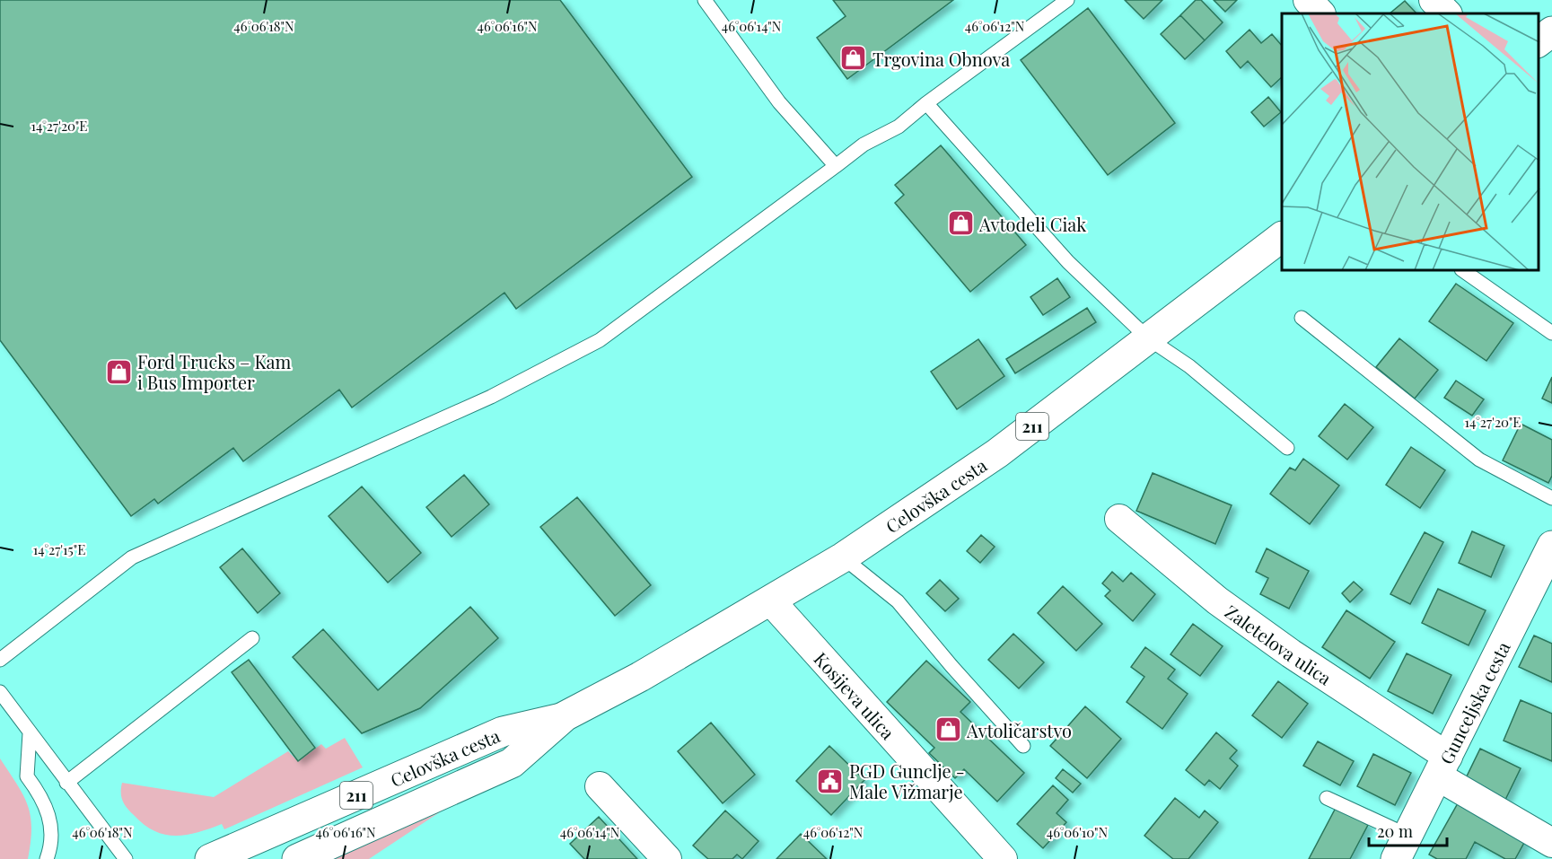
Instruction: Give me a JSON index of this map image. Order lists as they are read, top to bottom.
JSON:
{
  "streets": {
    "main road": ["211", "Celovška cesta", "Gunceljska cesta"],
    "street": ["Zaletelova ulica", "Kosijeva ulica"]
  },
  "crossings": [
    ["Celovška cesta", "Kosijeva ulica"],
    ["Zaletelova ulica", "Gunceljska cesta"]
  ],
  "places": {
    "shop": [
      "Trgovina Obnova",
      "Avtodeli Ciak",
      "Ford Trucks – Kam i Bus Importer",
      "Avtoličarstvo"
    ],
    "public building": ["PGD Gunclje - Male Vižmarje"]
  },
  "scale_bar": "20 m",
  "coordinates": [
    "46°06'18\"N",
    "46°06'16\"N",
    "46°06'14\"N",
    "46°06'12\"N",
    "14°27'20\"E",
    "14°27'15\"E",
    "46°06'10\"N"
  ]
}
